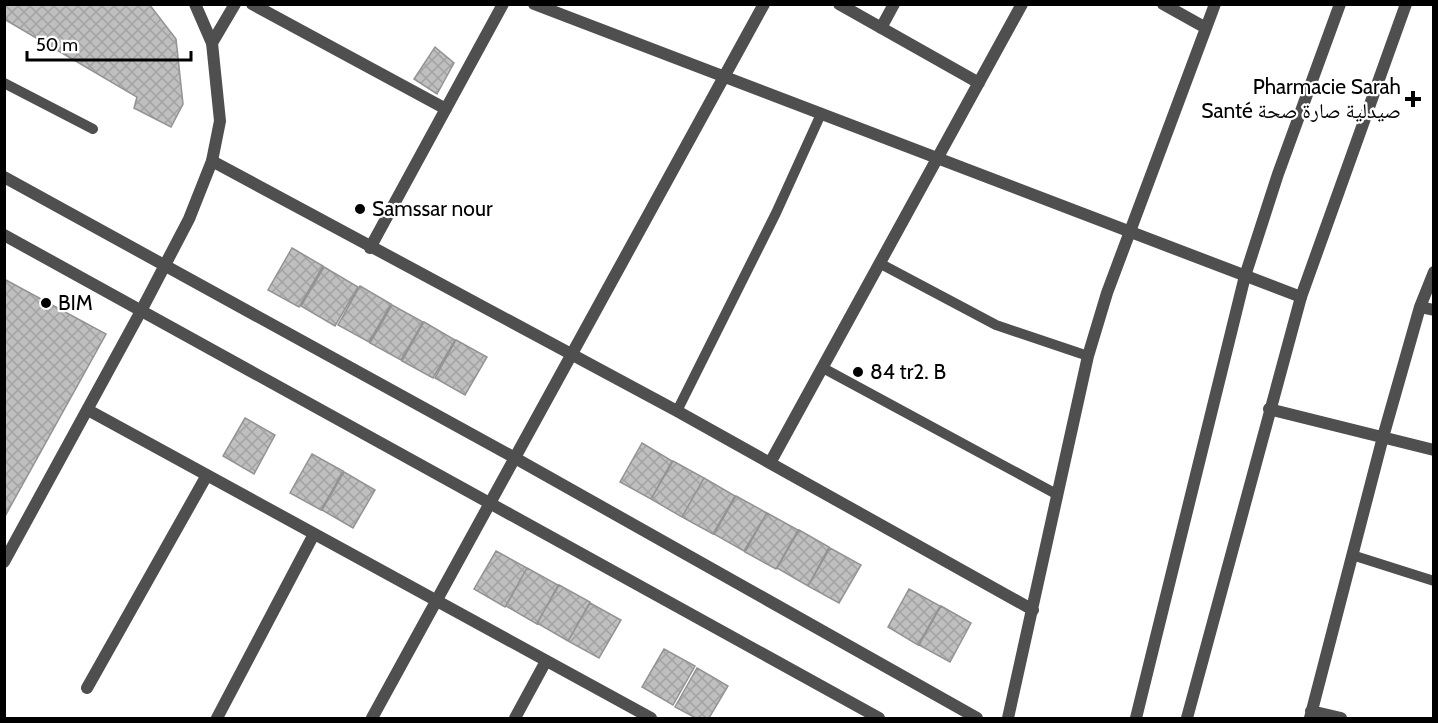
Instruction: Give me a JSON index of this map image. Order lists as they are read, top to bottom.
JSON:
{
  "places": {
    "health": ["Pharmacie Sarah Santé صيدلية صارة صحة"],
    "other": ["Samssar nour", "BIM", "84 tr2. B"]
  },
  "scale_bar": "50 m"
}
